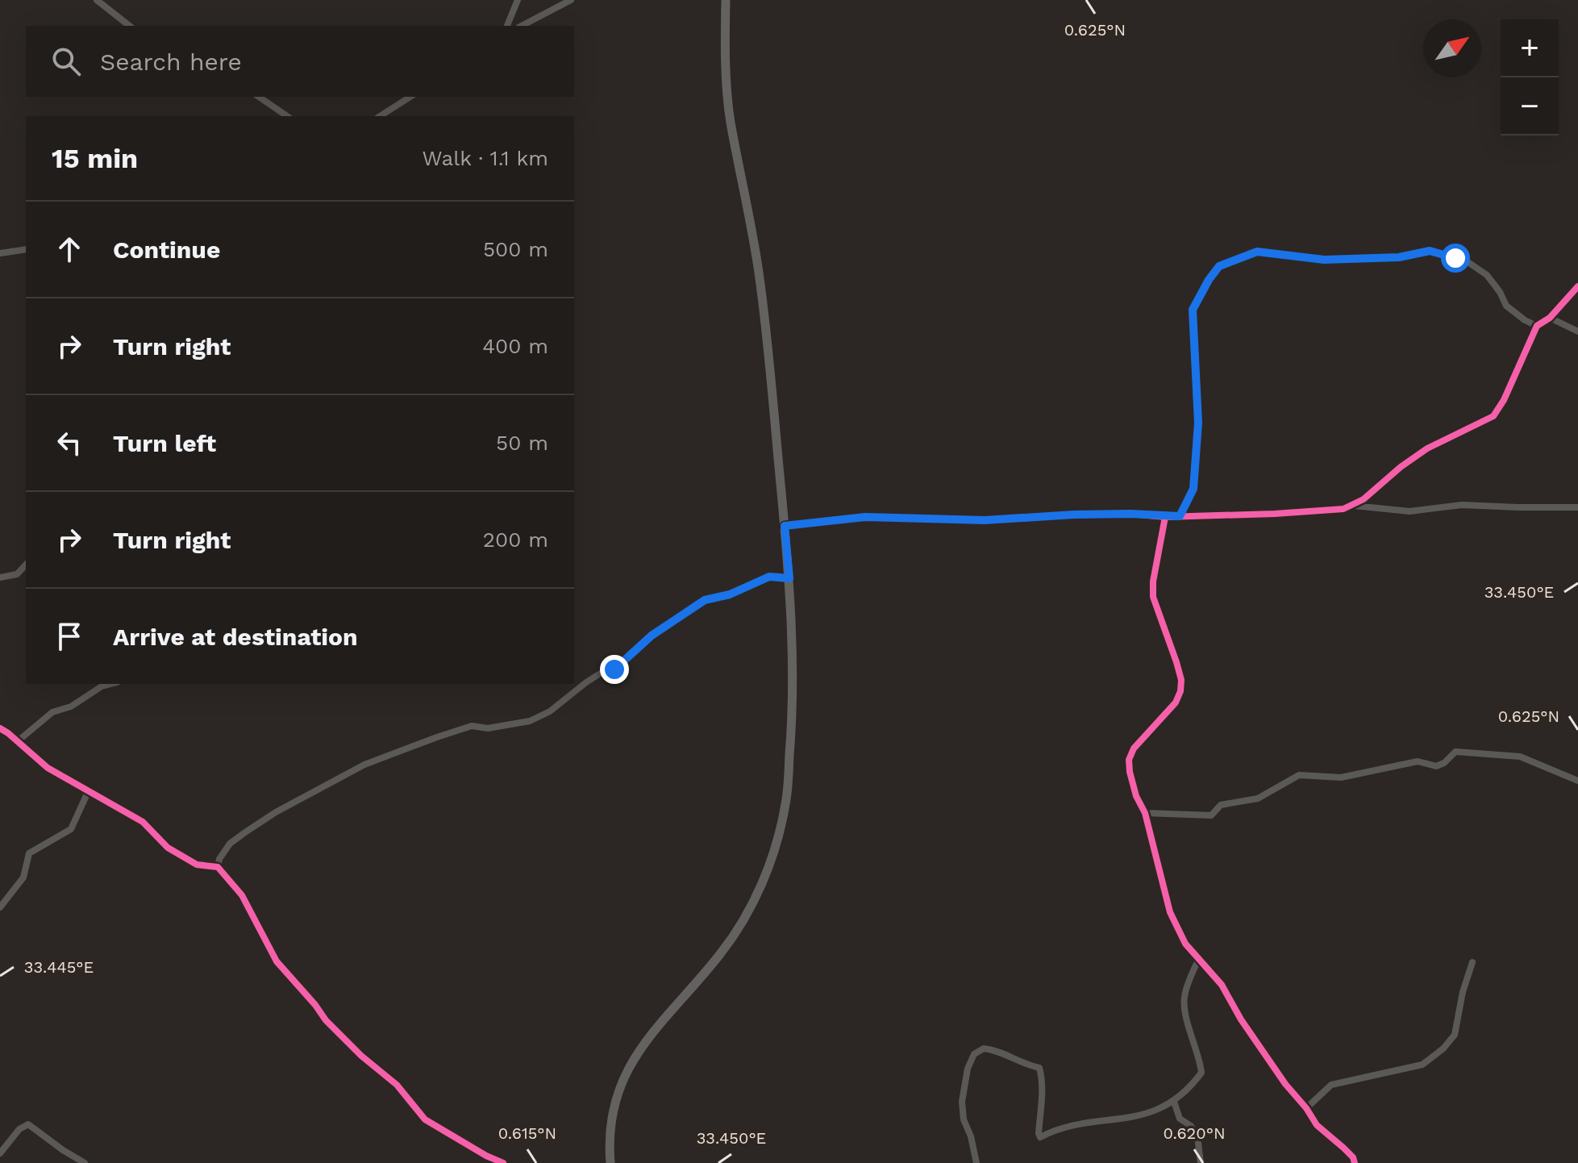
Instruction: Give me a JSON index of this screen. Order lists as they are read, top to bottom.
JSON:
{
  "north": "top right",
  "page": {
    "map_buttons": ["+", "−"],
    "search": "Search here",
    "heading": ["15 min", "Walk · 1.1 km"],
    "list": [
      ["Continue", "500 m"],
      ["Turn right", "400 m"],
      ["Turn left", "50 m"],
      ["Turn right", "200 m"],
      "Arrive at destination"
    ]
  },
  "coordinates": [
    "0.625°N",
    "33.450°E",
    "33.445°E",
    "0.615°N",
    "0.620°N"
  ]
}
